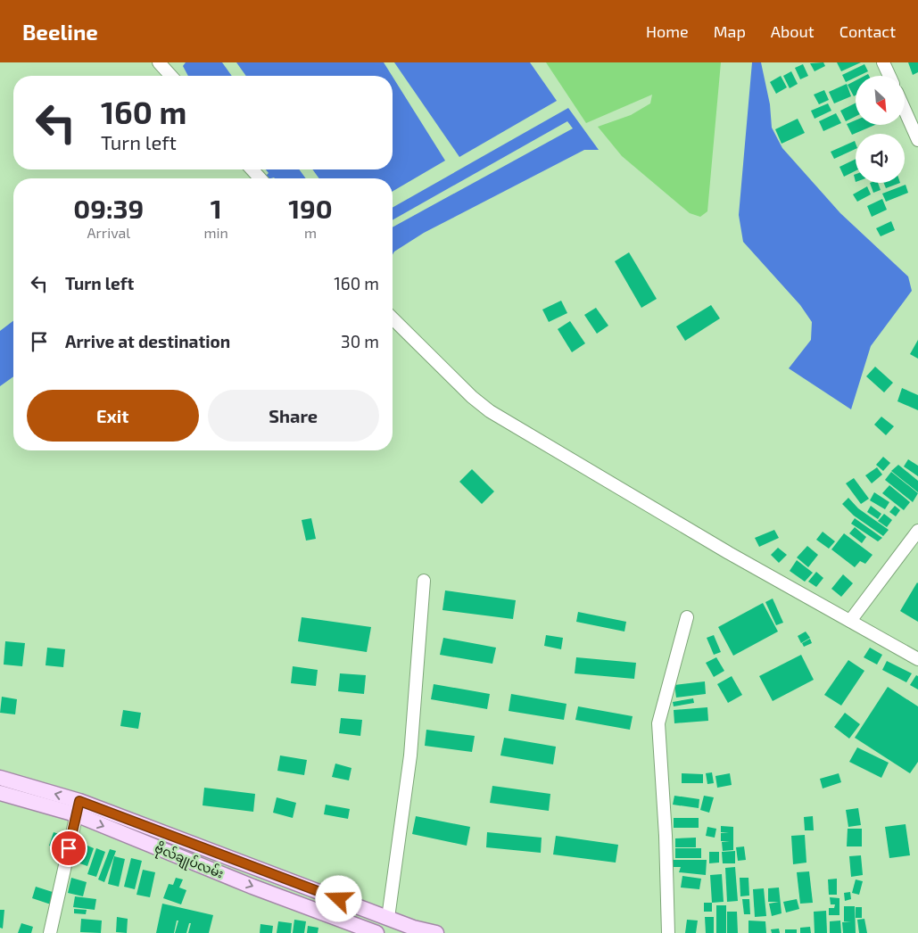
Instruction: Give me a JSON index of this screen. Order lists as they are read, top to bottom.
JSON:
{
  "streets": {
    "main road": ["ဗိုလ်ချုပ်လမ်း"]
  },
  "north": "bottom right",
  "page": {
    "header": "Beeline",
    "nav": [
      "Home",
      "Map",
      "About",
      "Contact"
    ],
    "turn": ["160 m", "Turn left"],
    "eta": [
      "09:39",
      "Arrival",
      "1",
      "min",
      "190",
      "m"
    ],
    "list": [
      {
        "name": "Turn left",
        "value": "160 m"
      },
      {
        "name": "Arrive at destination",
        "value": "30 m"
      }
    ],
    "buttons": ["Exit", "Share"]
  }
}
